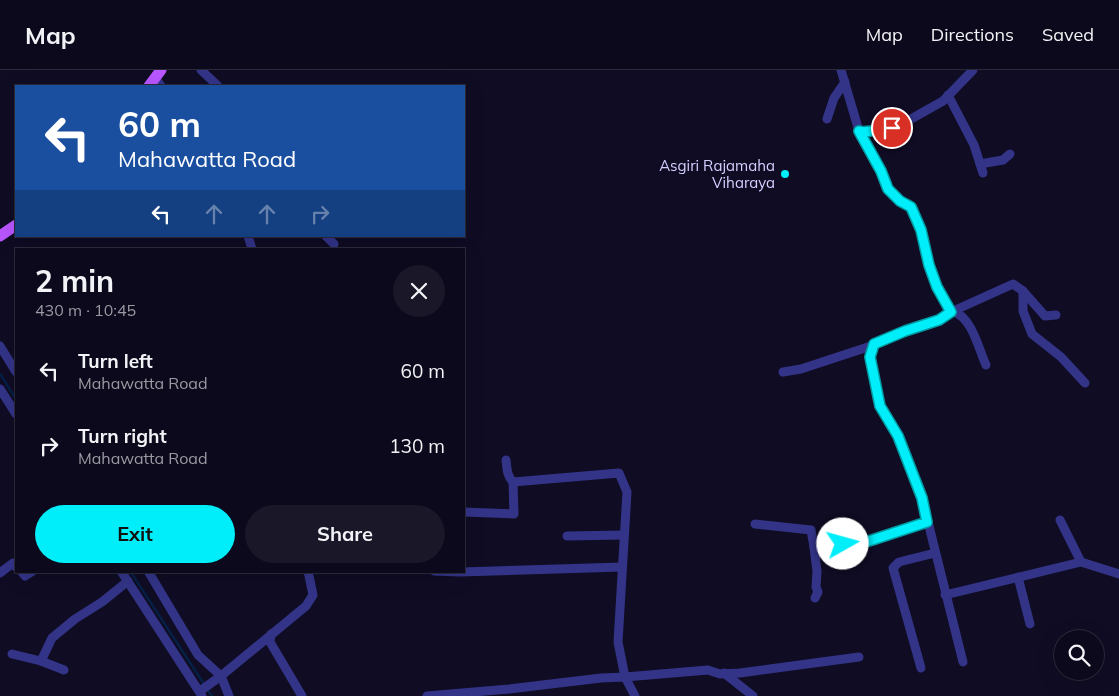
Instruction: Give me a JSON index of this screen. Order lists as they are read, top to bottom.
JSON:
{
  "places": ["Asgiri Rajamaha Viharaya"],
  "page": {
    "header": "Map",
    "nav": ["Map", "Directions", "Saved"],
    "turn": ["60 m", "Mahawatta Road"],
    "heading": ["2 min", "430 m · 10:45"],
    "list": [
      {
        "name": "Turn left",
        "note": "Mahawatta Road",
        "value": "60 m"
      },
      {
        "name": "Turn right",
        "note": "Mahawatta Road",
        "value": "130 m"
      }
    ],
    "buttons": ["Exit", "Share"]
  }
}
